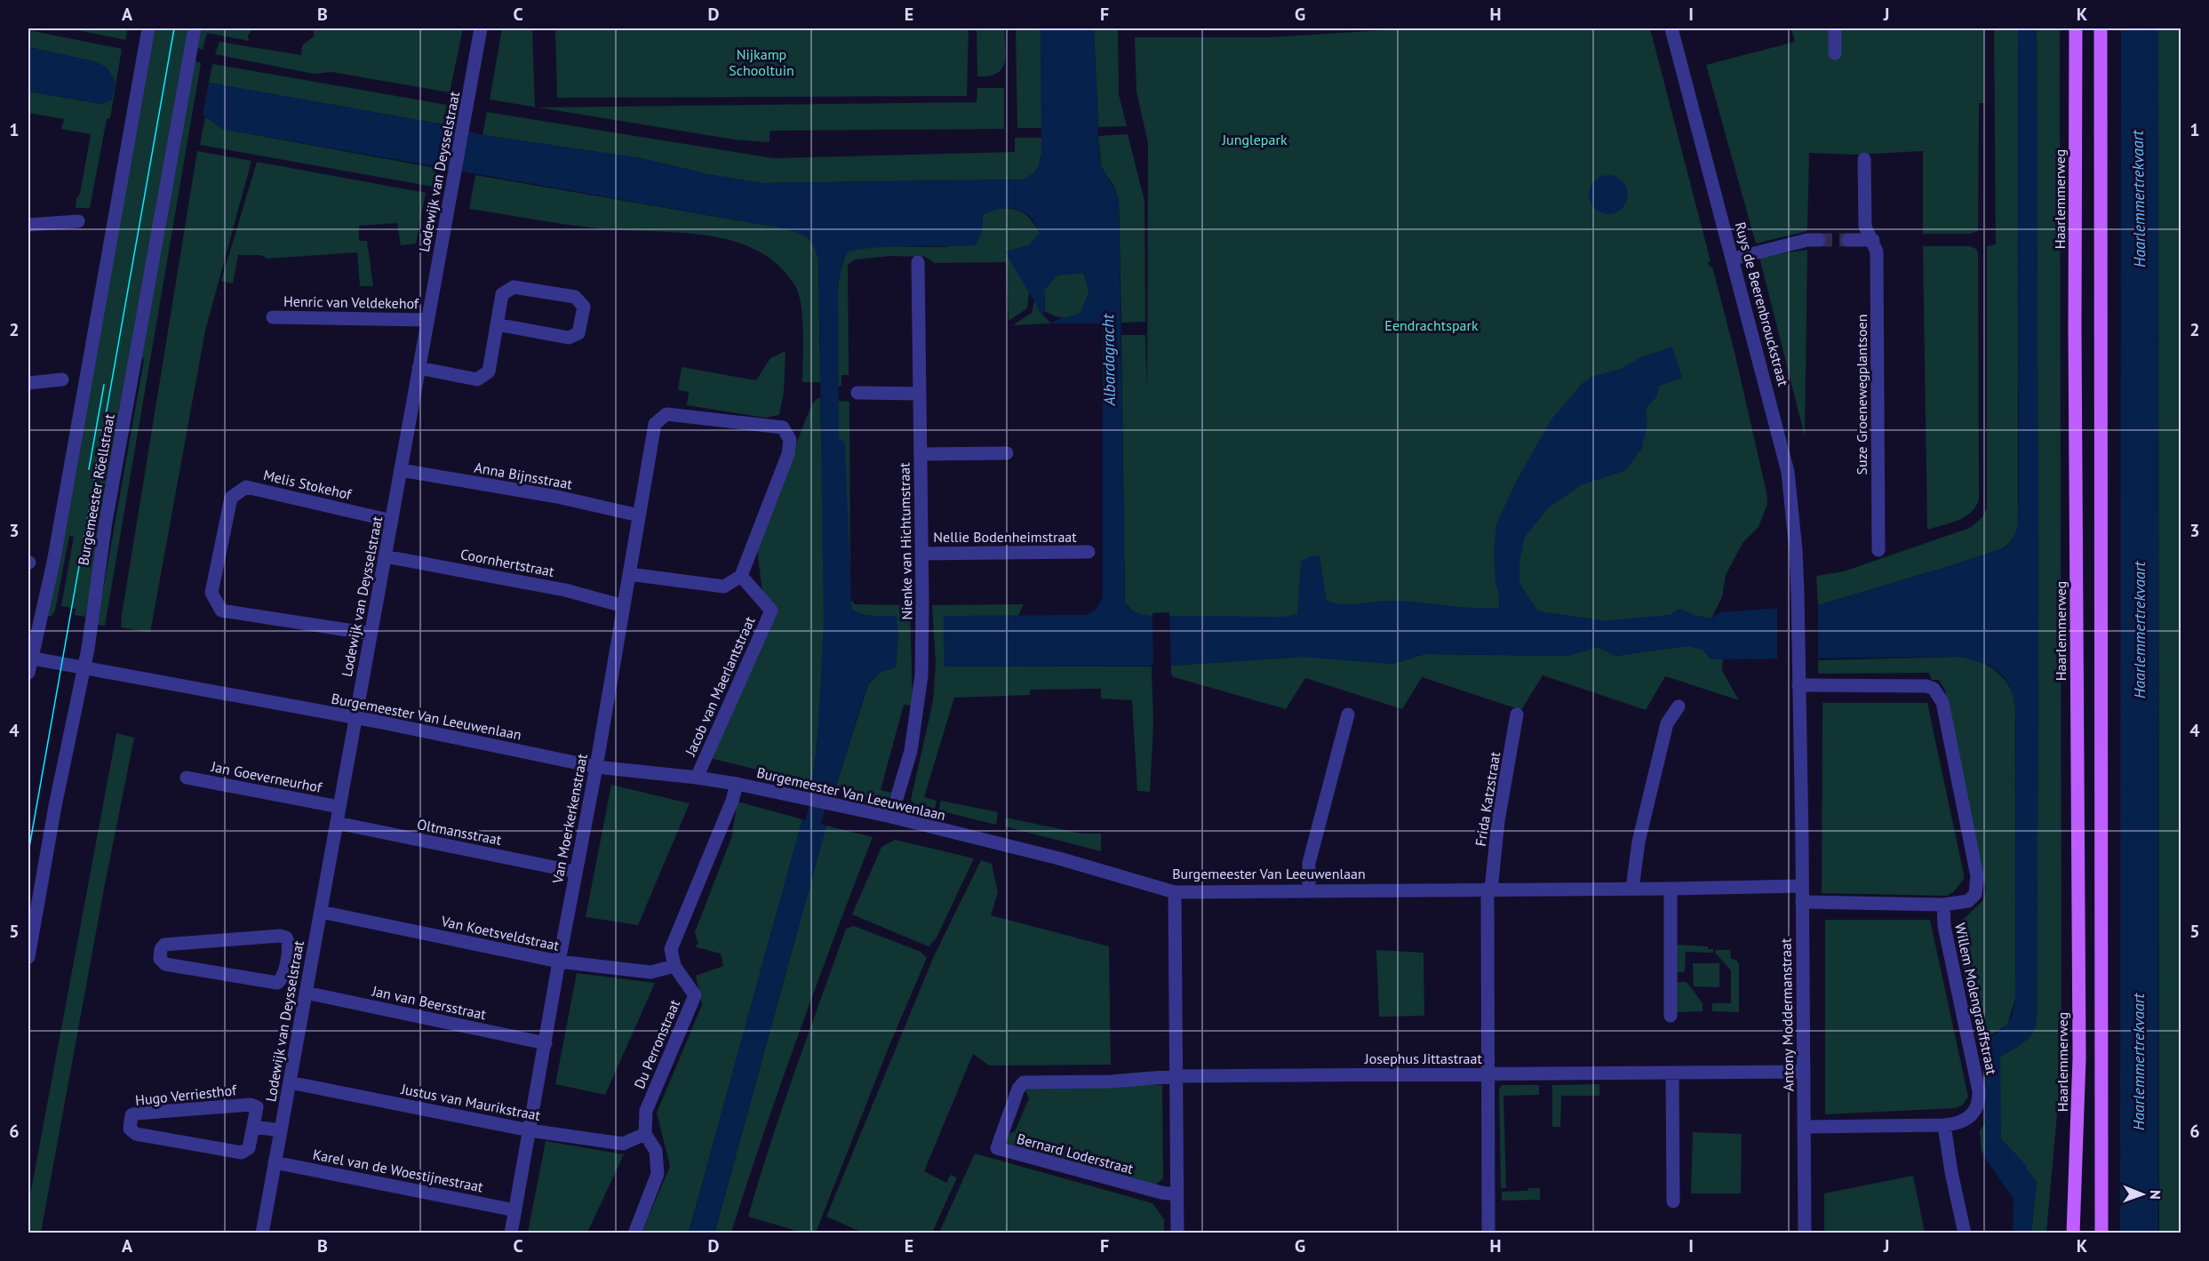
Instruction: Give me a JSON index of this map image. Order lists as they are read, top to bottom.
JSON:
{
  "streets": {
    "main road": ["Haarlemmerweg"],
    "street": [
      "Lodewijk van Deysselstraat",
      "Henric van Veldekehof",
      "Ruys de Beerenbrouckstraat",
      "Suze Groenewegplantsoen",
      "Anna Bijnsstraat",
      "Melis Stokehof",
      "Burgemeester Röellstraat",
      "Nellie Bodenheimstraat",
      "Nienke van Hichtumstraat",
      "Coornhertstraat",
      "Jacob van Maerlantstraat",
      "Burgemeester Van Leeuwenlaan",
      "Jan Goeverneurhof",
      "Frida Katzstraat",
      "Van Moerkerkenstraat",
      "Oltmansstraat",
      "Van Koetsveldstraat",
      "Willem Molengraaffstraat",
      "Jan van Beersstraat",
      "Antony Moddermanstraat",
      "Du Perronstraat",
      "Josephus Jittastraat",
      "Hugo Verriesthof",
      "Justus van Maurikstraat",
      "Bernard Loderstraat",
      "Karel van de Woestijnestraat"
    ]
  },
  "crossings": [
    ["Lodewijk van Deysselstraat", "Henric van Veldekehof"],
    ["Lodewijk van Deysselstraat", "Anna Bijnsstraat"],
    ["Lodewijk van Deysselstraat", "Melis Stokehof"],
    ["Lodewijk van Deysselstraat", "Coornhertstraat"],
    ["Lodewijk van Deysselstraat", "Burgemeester Van Leeuwenlaan"],
    ["Lodewijk van Deysselstraat", "Jan Goeverneurhof"],
    ["Lodewijk van Deysselstraat", "Oltmansstraat"],
    ["Lodewijk van Deysselstraat", "Van Koetsveldstraat"],
    ["Lodewijk van Deysselstraat", "Jan van Beersstraat"],
    ["Lodewijk van Deysselstraat", "Justus van Maurikstraat"],
    ["Lodewijk van Deysselstraat", "Karel van de Woestijnestraat"],
    ["Ruys de Beerenbrouckstraat", "Willem Molengraaffstraat"],
    ["Ruys de Beerenbrouckstraat", "Antony Moddermanstraat"],
    ["Anna Bijnsstraat", "Van Moerkerkenstraat"],
    ["Burgemeester Röellstraat", "Burgemeester Van Leeuwenlaan"],
    ["Nellie Bodenheimstraat", "Nienke van Hichtumstraat"],
    ["Nienke van Hichtumstraat", "Burgemeester Van Leeuwenlaan"],
    ["Coornhertstraat", "Van Moerkerkenstraat"],
    ["Jacob van Maerlantstraat", "Burgemeester Van Leeuwenlaan"],
    ["Jacob van Maerlantstraat", "Van Moerkerkenstraat"],
    ["Burgemeester Van Leeuwenlaan", "Frida Katzstraat"],
    ["Burgemeester Van Leeuwenlaan", "Van Moerkerkenstraat"],
    ["Burgemeester Van Leeuwenlaan", "Antony Moddermanstraat"],
    ["Frida Katzstraat", "Josephus Jittastraat"],
    ["Van Moerkerkenstraat", "Oltmansstraat"],
    ["Van Moerkerkenstraat", "Van Koetsveldstraat"],
    ["Van Moerkerkenstraat", "Jan van Beersstraat"],
    ["Van Moerkerkenstraat", "Justus van Maurikstraat"],
    ["Van Moerkerkenstraat", "Karel van de Woestijnestraat"],
    ["Van Koetsveldstraat", "Du Perronstraat"],
    ["Willem Molengraaffstraat", "Antony Moddermanstraat"],
    ["Antony Moddermanstraat", "Josephus Jittastraat"],
    ["Du Perronstraat", "Justus van Maurikstraat"],
    ["Josephus Jittastraat", "Bernard Loderstraat"]
  ],
  "water": ["Haarlemmertrekvaart", "Albardagracht"],
  "parks": ["Nijkamp Schooltuin", "Junglepark", "Eendrachtspark"],
  "north": "right",
  "grid": {
    "columns": [
      "A",
      "B",
      "C",
      "D",
      "E",
      "F",
      "G",
      "H",
      "I",
      "J",
      "K"
    ],
    "rows": [
      "1",
      "2",
      "3",
      "4",
      "5",
      "6"
    ]
  }
}
